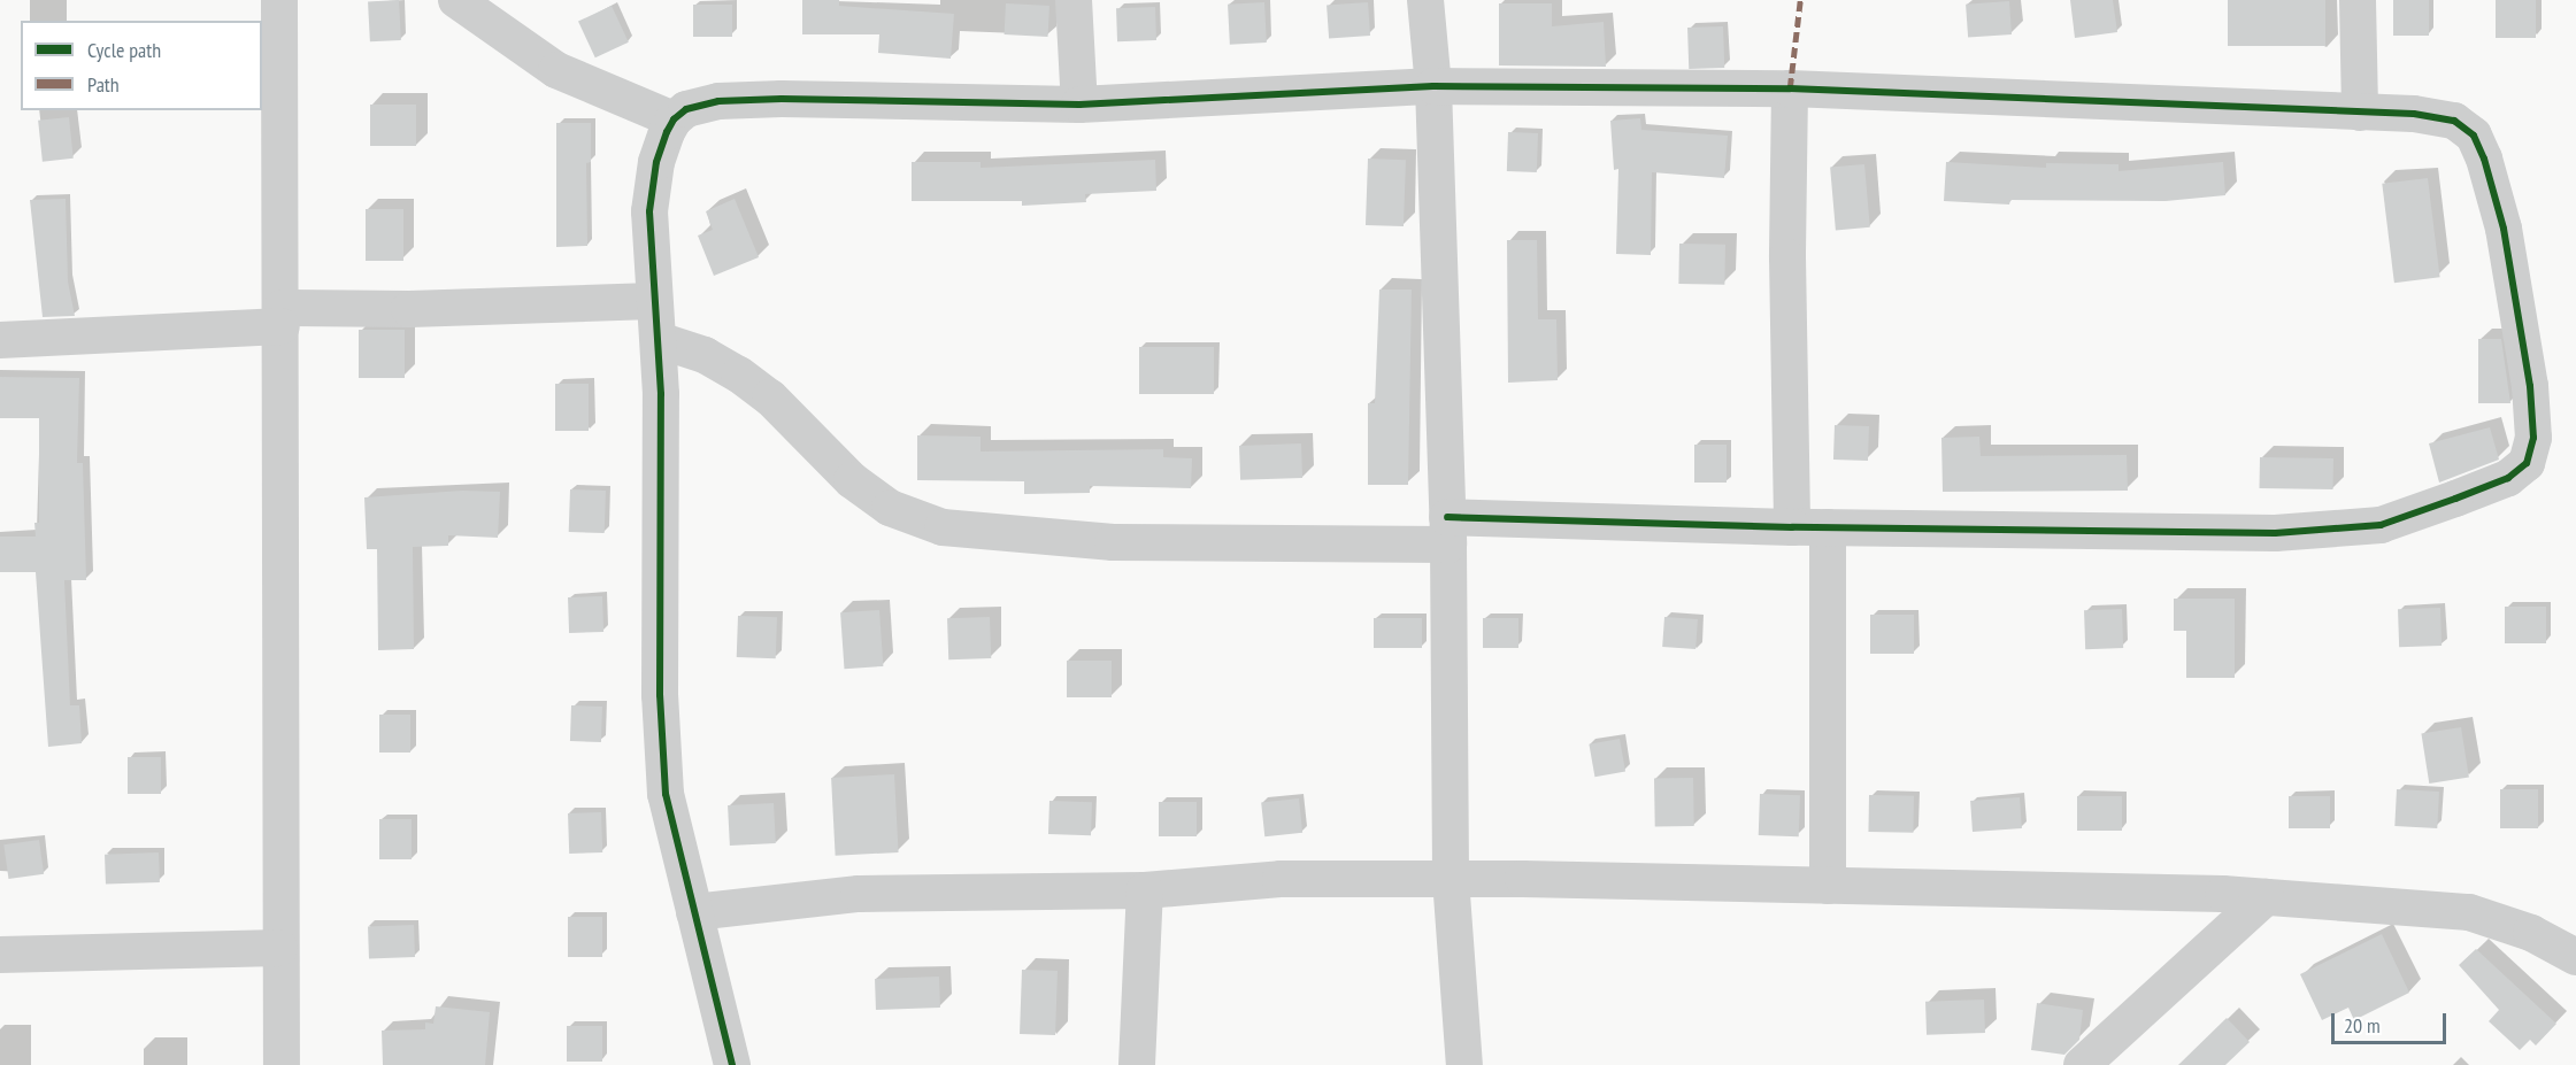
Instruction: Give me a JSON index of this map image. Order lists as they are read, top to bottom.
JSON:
{
  "legend": ["Cycle path", "Path"],
  "scale_bar": "20 m"
}
